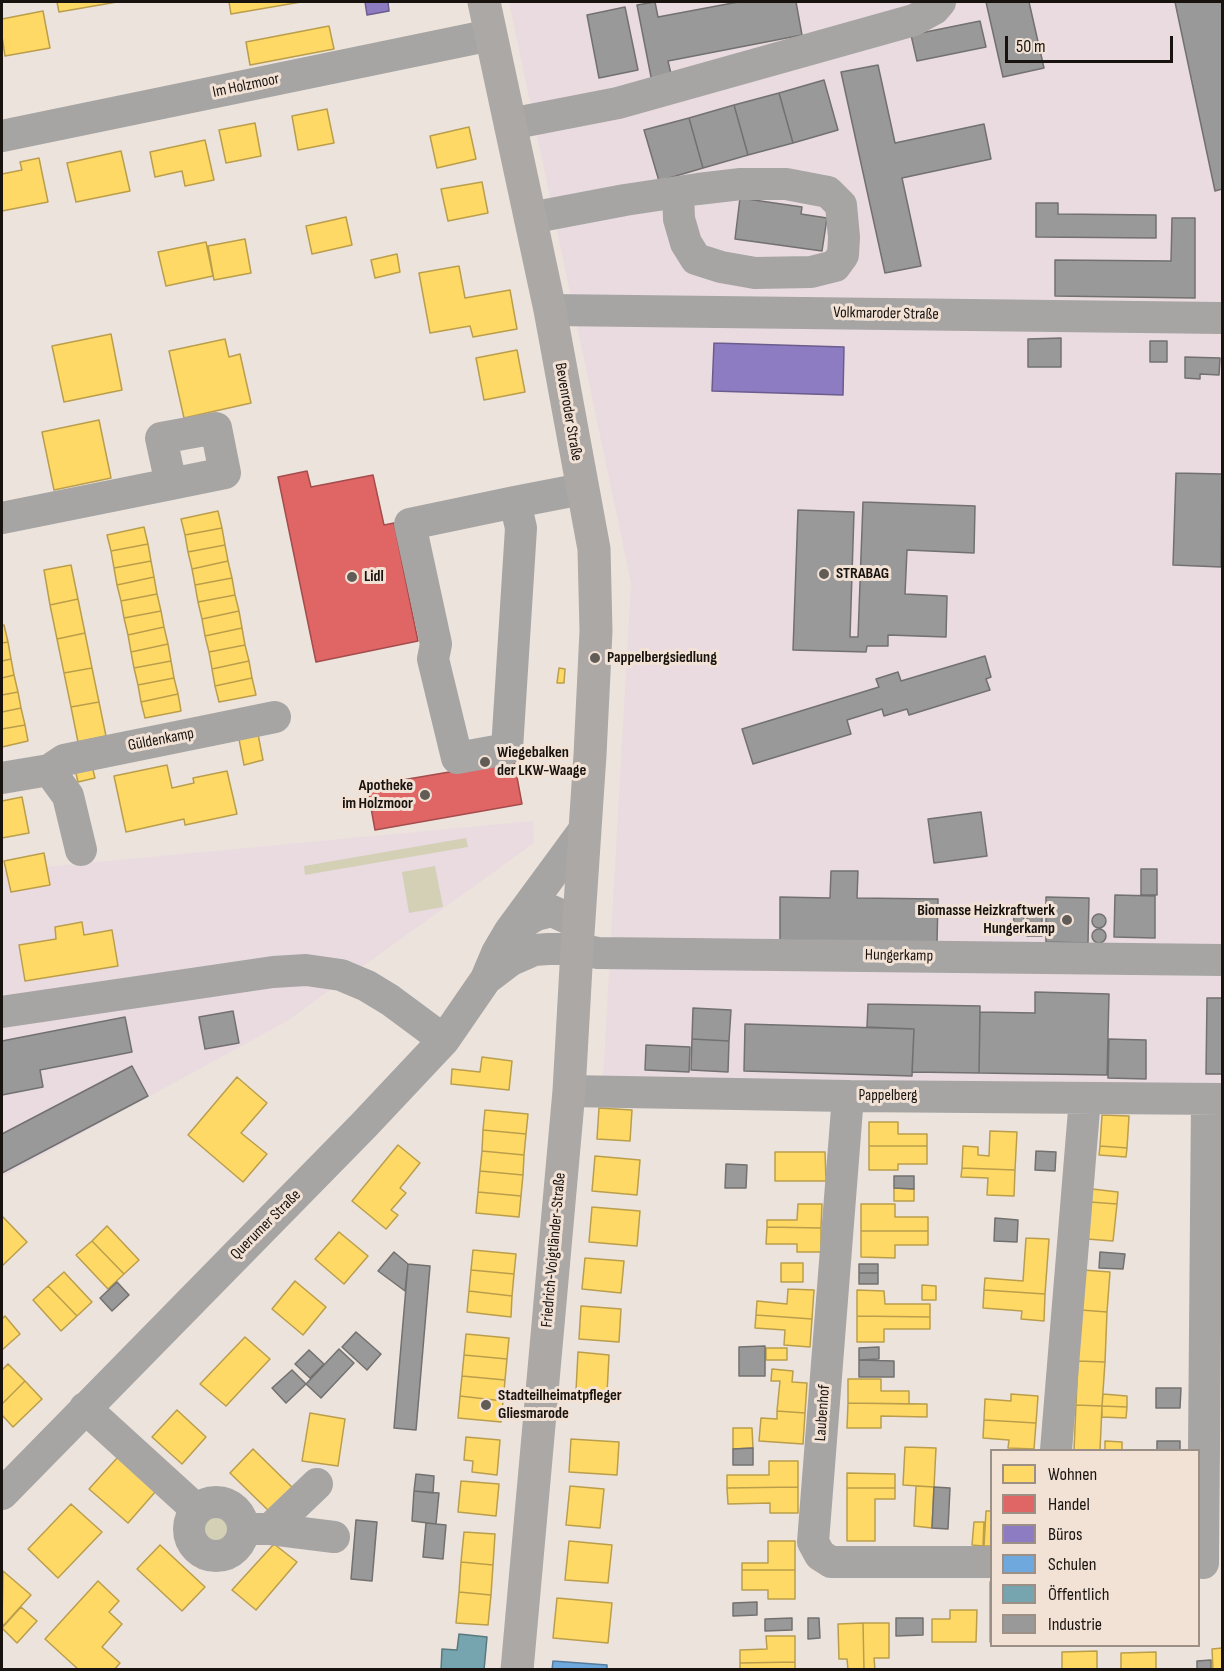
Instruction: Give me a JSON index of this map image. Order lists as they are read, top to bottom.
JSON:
{
  "streets": {
    "main road": ["Bevenroder Straße", "Friedrich-Voigtländer-Straße"],
    "street": [
      "Im Holzmoor",
      "Volkmaroder Straße",
      "Güldenkamp",
      "Hungerkamp",
      "Pappelberg",
      "Querumer Straße",
      "Laubenhof"
    ]
  },
  "crossings": [
    ["Im Holzmoor", "Bevenroder Straße"],
    ["Volkmaroder Straße", "Bevenroder Straße"],
    ["Bevenroder Straße", "Querumer Straße"],
    ["Bevenroder Straße", "Friedrich-Voigtländer-Straße"],
    ["Hungerkamp", "Querumer Straße"],
    ["Hungerkamp", "Friedrich-Voigtländer-Straße"],
    ["Pappelberg", "Friedrich-Voigtländer-Straße"],
    ["Pappelberg", "Laubenhof"],
    ["Querumer Straße", "Friedrich-Voigtländer-Straße"]
  ],
  "places": [
    "STRABAG",
    "Lidl",
    "Pappelbergsiedlung",
    "Wiegebalken der LKW-Waage",
    "Apotheke im Holzmoor",
    "Biomasse Heizkraftwerk Hungerkamp",
    "Stadteilheimatpfleger Gliesmarode"
  ],
  "legend": [
    "Wohnen",
    "Handel",
    "Büros",
    "Schulen",
    "Öffentlich",
    "Industrie"
  ],
  "scale_bar": "50 m"
}
